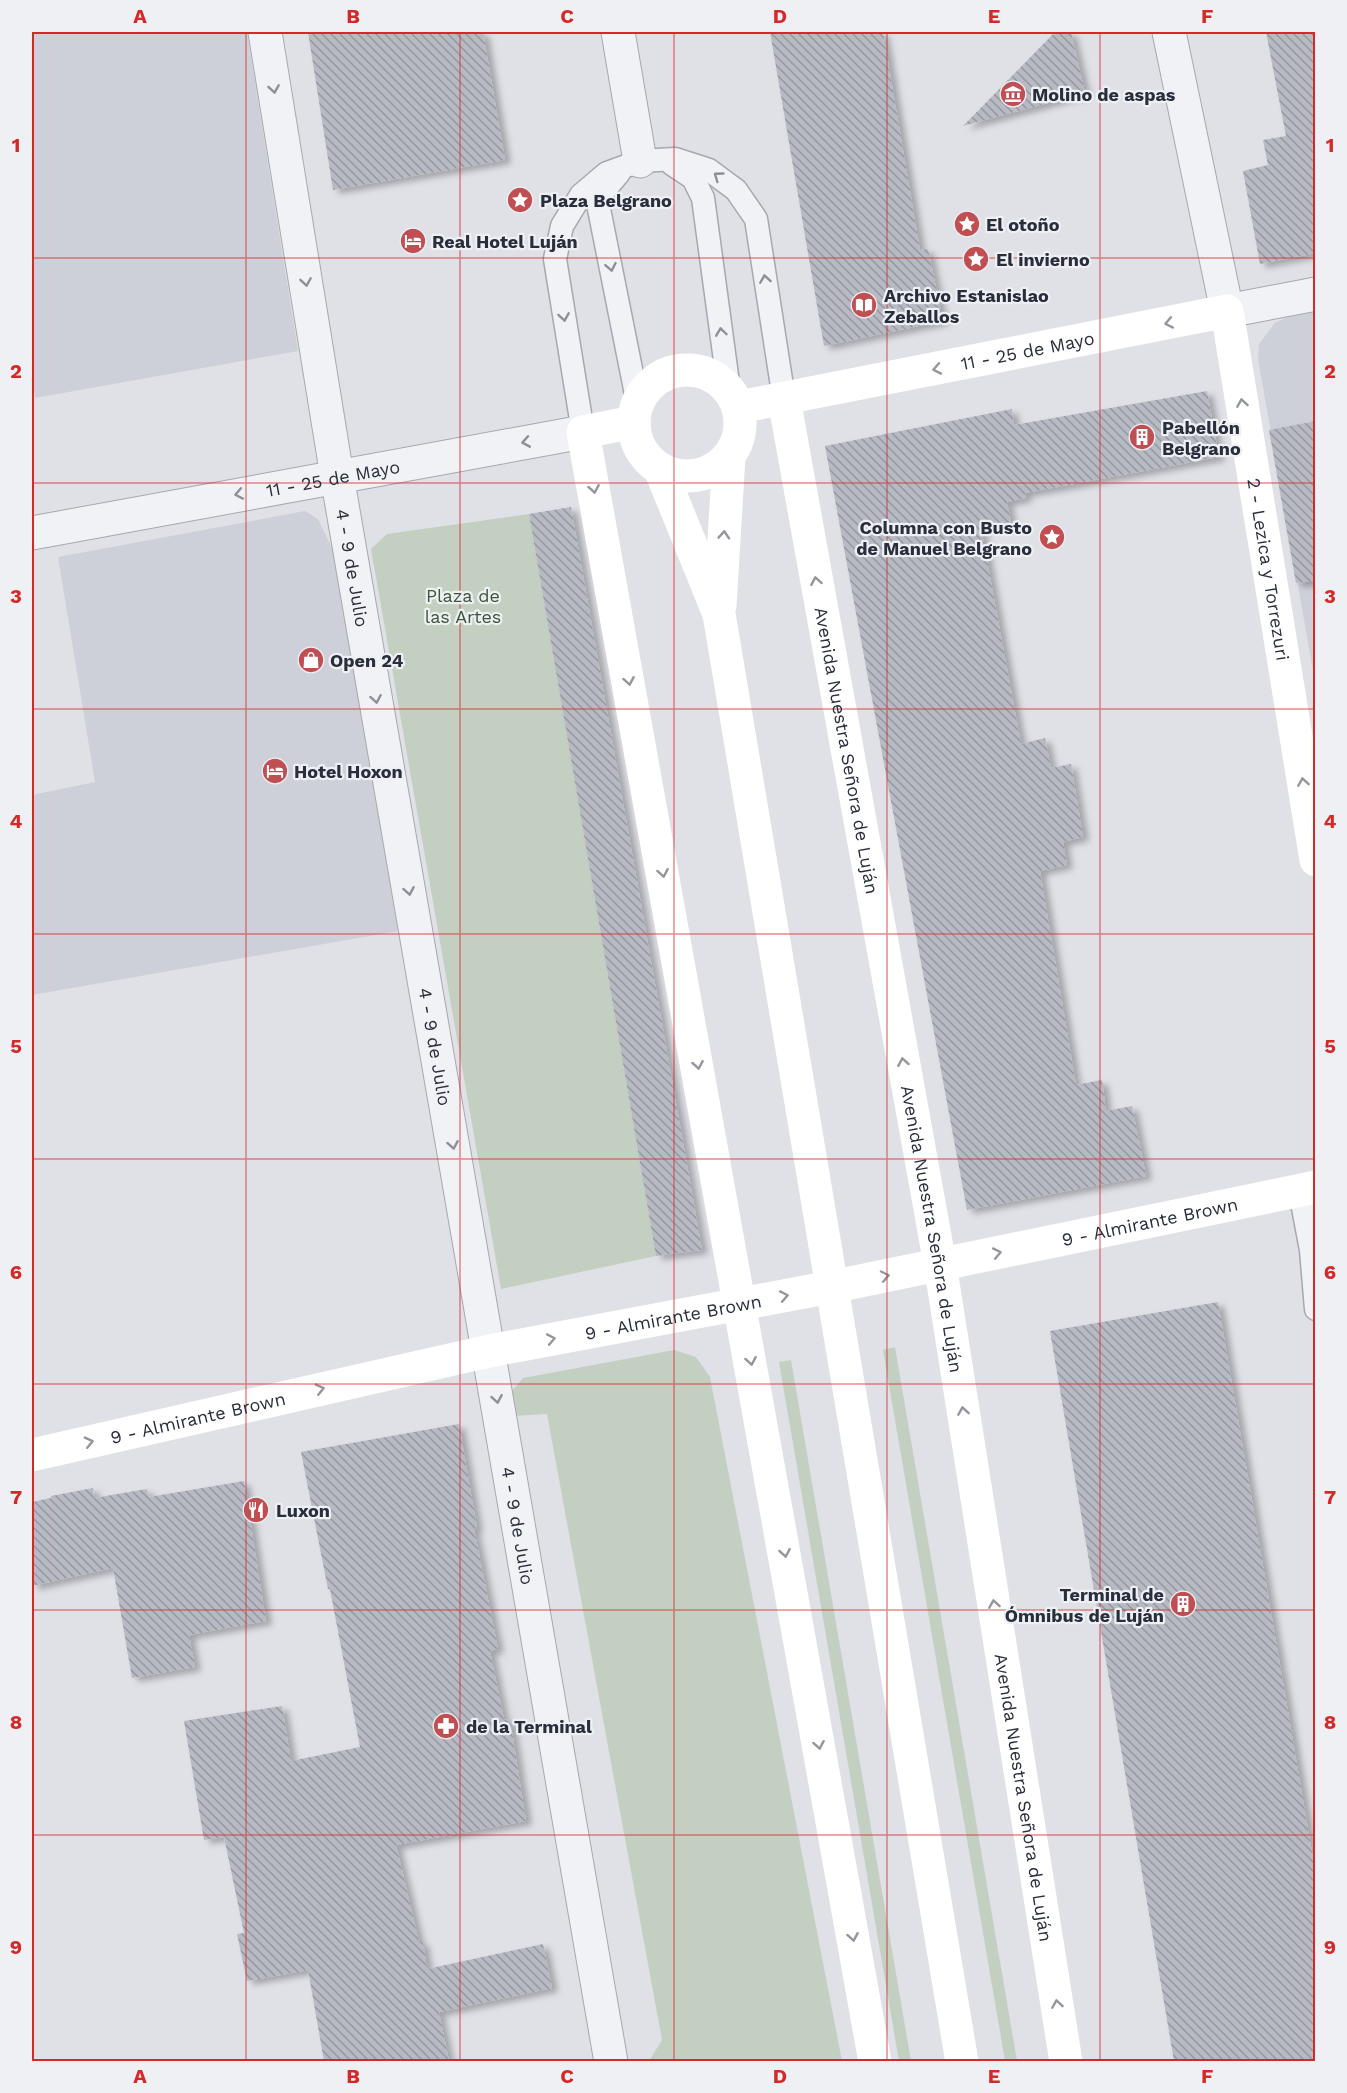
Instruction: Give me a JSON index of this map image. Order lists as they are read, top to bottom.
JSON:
{
  "streets": {
    "street": [
      "11 - 25 de Mayo",
      "4 - 9 de Julio",
      "2 - Lezica y Torrezuri",
      "Avenida Nuestra Señora de Luján",
      "9 - Almirante Brown"
    ]
  },
  "crossings": [
    ["11 - 25 de Mayo", "4 - 9 de Julio"],
    ["11 - 25 de Mayo", "2 - Lezica y Torrezuri"],
    ["11 - 25 de Mayo", "Avenida Nuestra Señora de Luján"],
    ["4 - 9 de Julio", "9 - Almirante Brown"],
    ["Avenida Nuestra Señora de Luján", "9 - Almirante Brown"]
  ],
  "one_way": ["11 - 25 de Mayo", "2 - Lezica y Torrezuri", "9 - Almirante Brown"],
  "parks": ["Plaza de las Artes"],
  "places": {
    "museum": ["Molino de aspas"],
    "place": [
      "Plaza Belgrano",
      "El otoño",
      "El invierno",
      "Columna con Busto de Manuel Belgrano"
    ],
    "hotel": ["Real Hotel Luján", "Hotel Hoxon"],
    "library": ["Archivo Estanislao Zeballos"],
    "building": ["Pabellón Belgrano", "Terminal de Ómnibus de Luján"],
    "shop": ["Open 24"],
    "restaurant": ["Luxon"],
    "pharmacy": ["de la Terminal"]
  },
  "grid": {
    "columns": [
      "A",
      "B",
      "C",
      "D",
      "E",
      "F"
    ],
    "rows": [
      "1",
      "2",
      "3",
      "4",
      "5",
      "6",
      "7",
      "8",
      "9"
    ]
  }
}
